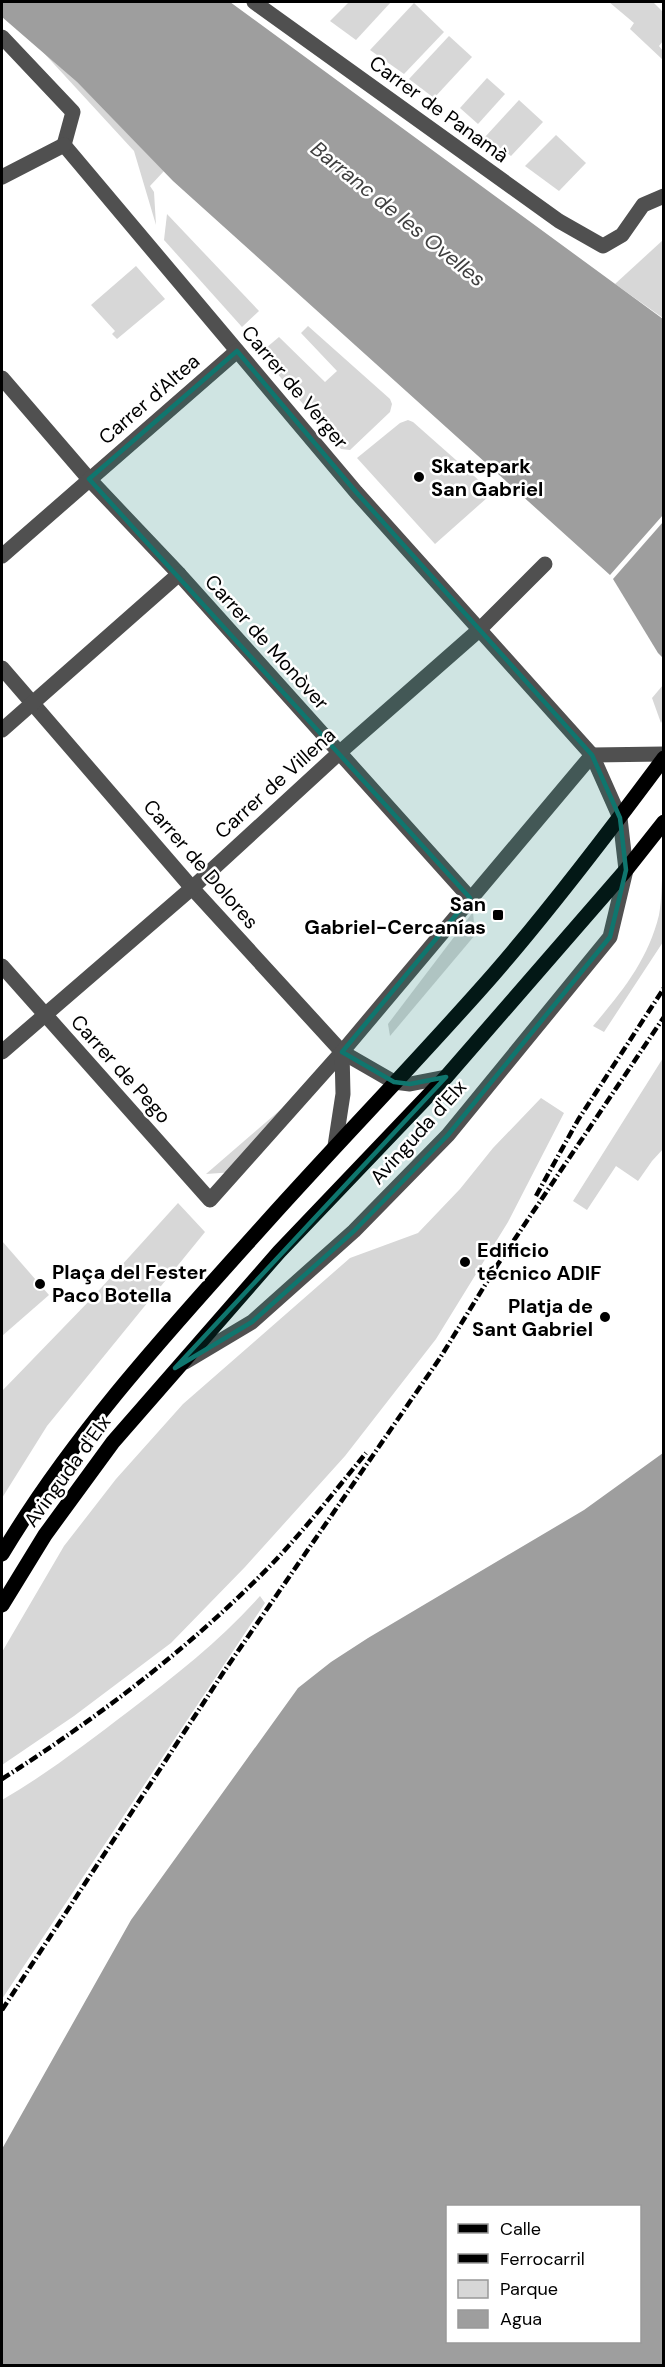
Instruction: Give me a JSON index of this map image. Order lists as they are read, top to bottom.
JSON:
{
  "streets": {
    "main road": ["Avinguda d'Elx"],
    "street": [
      "Carrer de Panamà",
      "Carrer de Verger",
      "Carrer d'Altea",
      "Carrer de Monòver",
      "Carrer de Villena",
      "Carrer de Dolores",
      "Carrer de Pego"
    ]
  },
  "crossings": [
    ["Carrer de Verger", "Carrer d'Altea"],
    ["Carrer de Verger", "Carrer de Villena"],
    ["Carrer de Verger", "Avinguda d'Elx"],
    ["Carrer d'Altea", "Carrer de Monòver"],
    ["Carrer de Monòver", "Carrer de Villena"],
    ["Carrer de Villena", "Carrer de Dolores"],
    ["Carrer de Villena", "Carrer de Pego"],
    ["Carrer de Dolores", "Carrer de Pego"]
  ],
  "water": ["Barranc de les Ovelles"],
  "places": {
    "other": [
      "Skatepark San Gabriel",
      "Edificio técnico ADIF",
      "Plaça del Fester Paco Botella",
      "Platja de Sant Gabriel"
    ],
    "transit": ["San Gabriel-Cercanías"]
  },
  "legend": [
    "Calle",
    "Ferrocarril",
    "Parque",
    "Agua"
  ]
}
